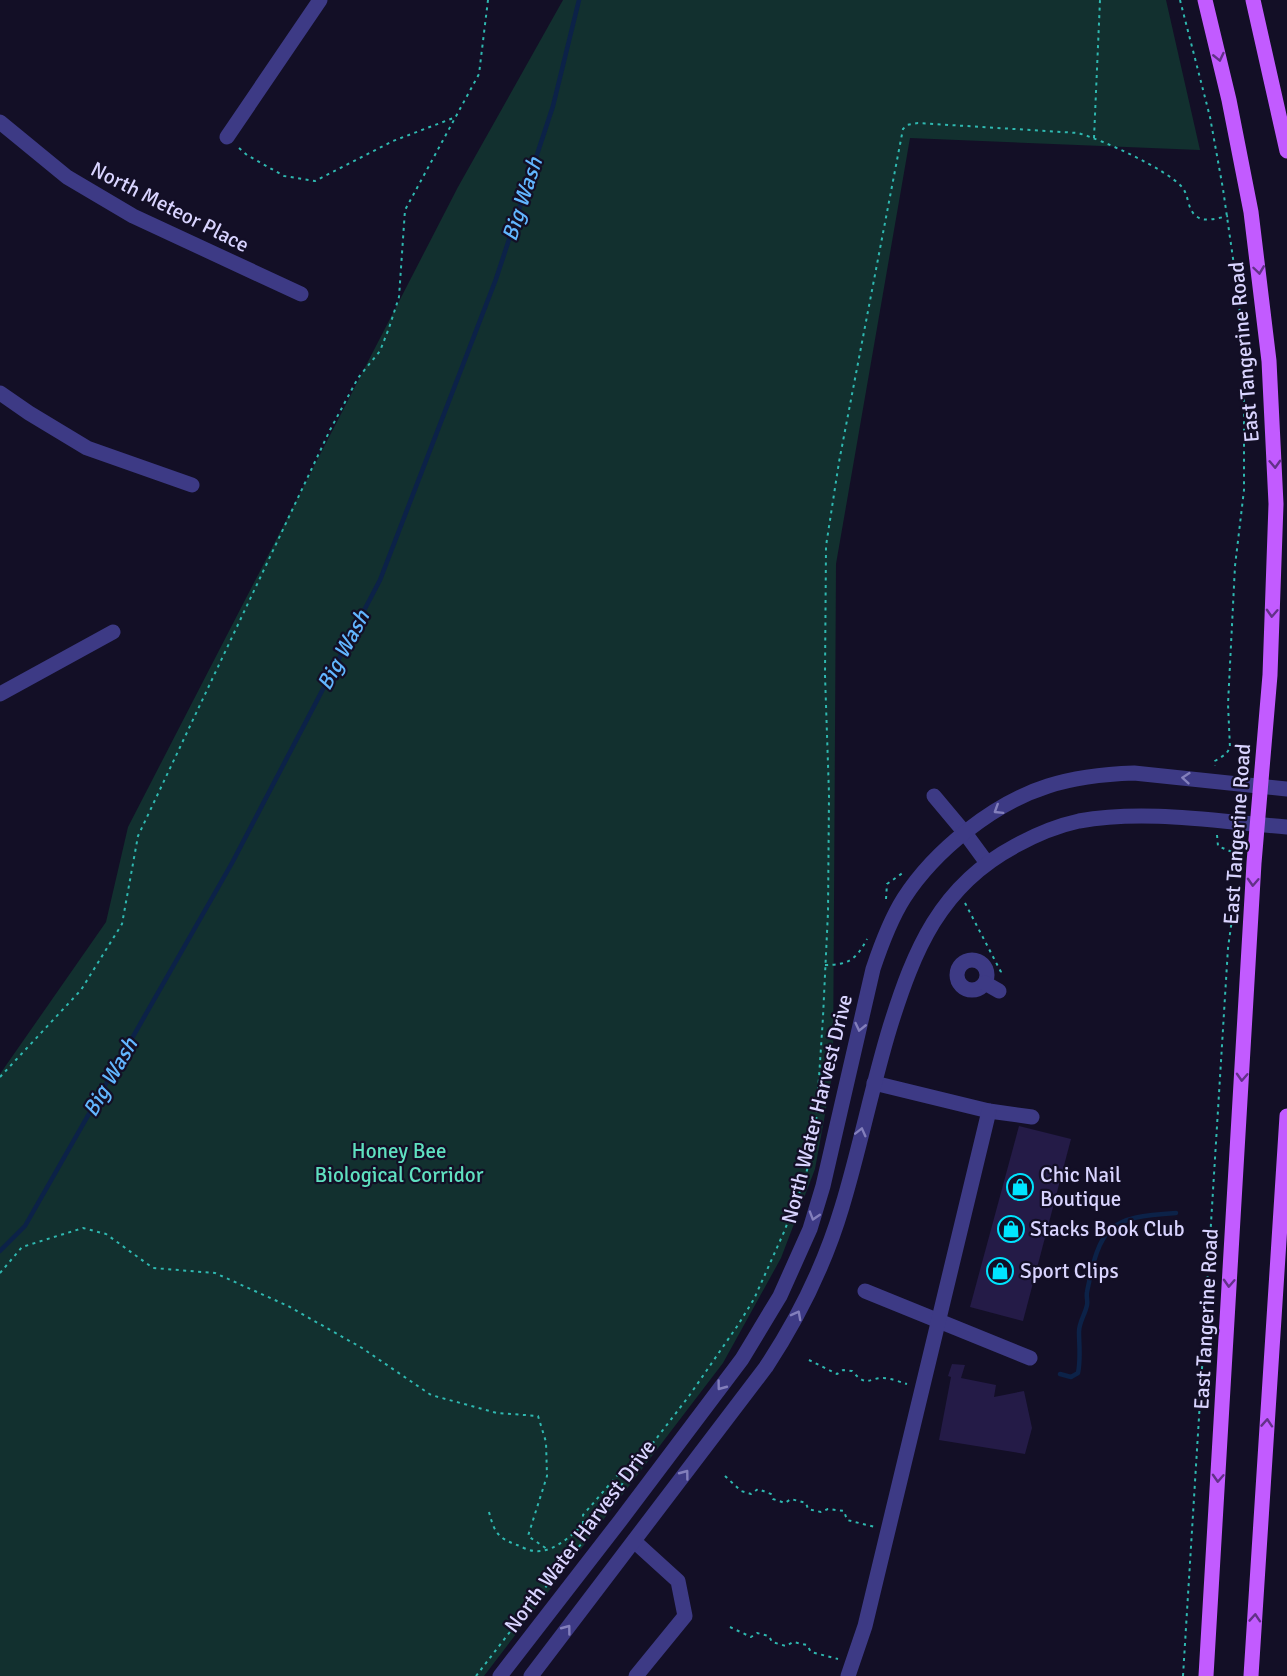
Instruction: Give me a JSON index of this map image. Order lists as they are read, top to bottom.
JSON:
{
  "streets": {
    "main road": ["East Tangerine Road"],
    "street": ["North Meteor Place", "North Water Harvest Drive"]
  },
  "crossings": [
    ["East Tangerine Road", "North Water Harvest Drive"]
  ],
  "water": ["Big Wash"],
  "parks": ["Honey Bee Biological Corridor"],
  "places": {
    "shop": ["Chic Nail Boutique", "Stacks Book Club", "Sport Clips"]
  }
}
